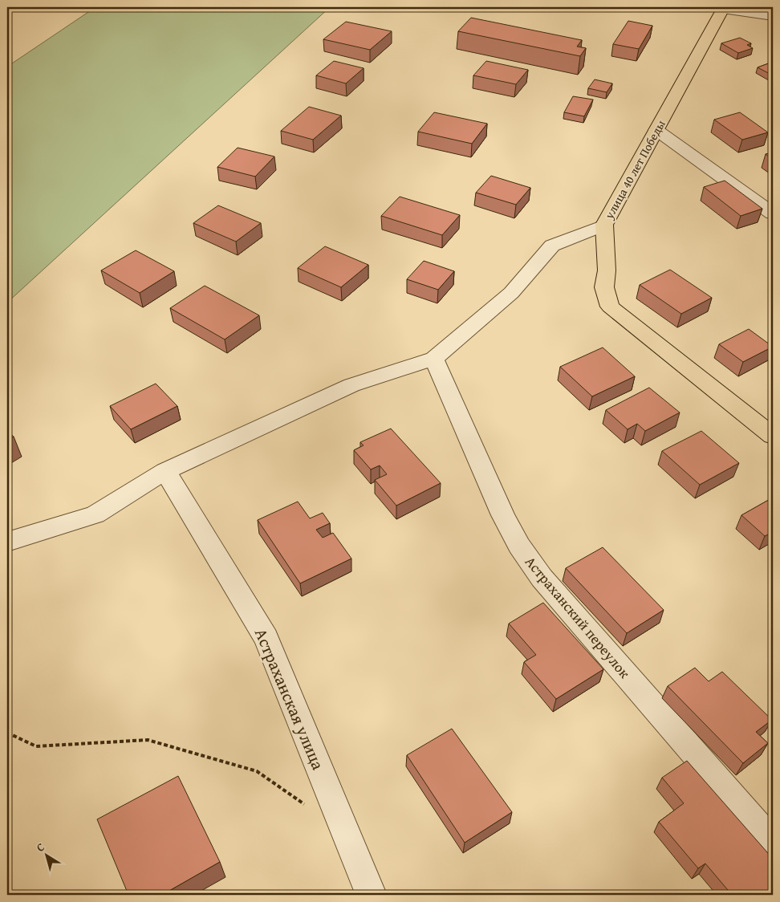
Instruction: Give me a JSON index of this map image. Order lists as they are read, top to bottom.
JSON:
{
  "streets": {
    "main road": ["улица 40 лет Победы"],
    "street": ["Астраханский переулок", "Астраханская улица"]
  },
  "north": "top left"
}
